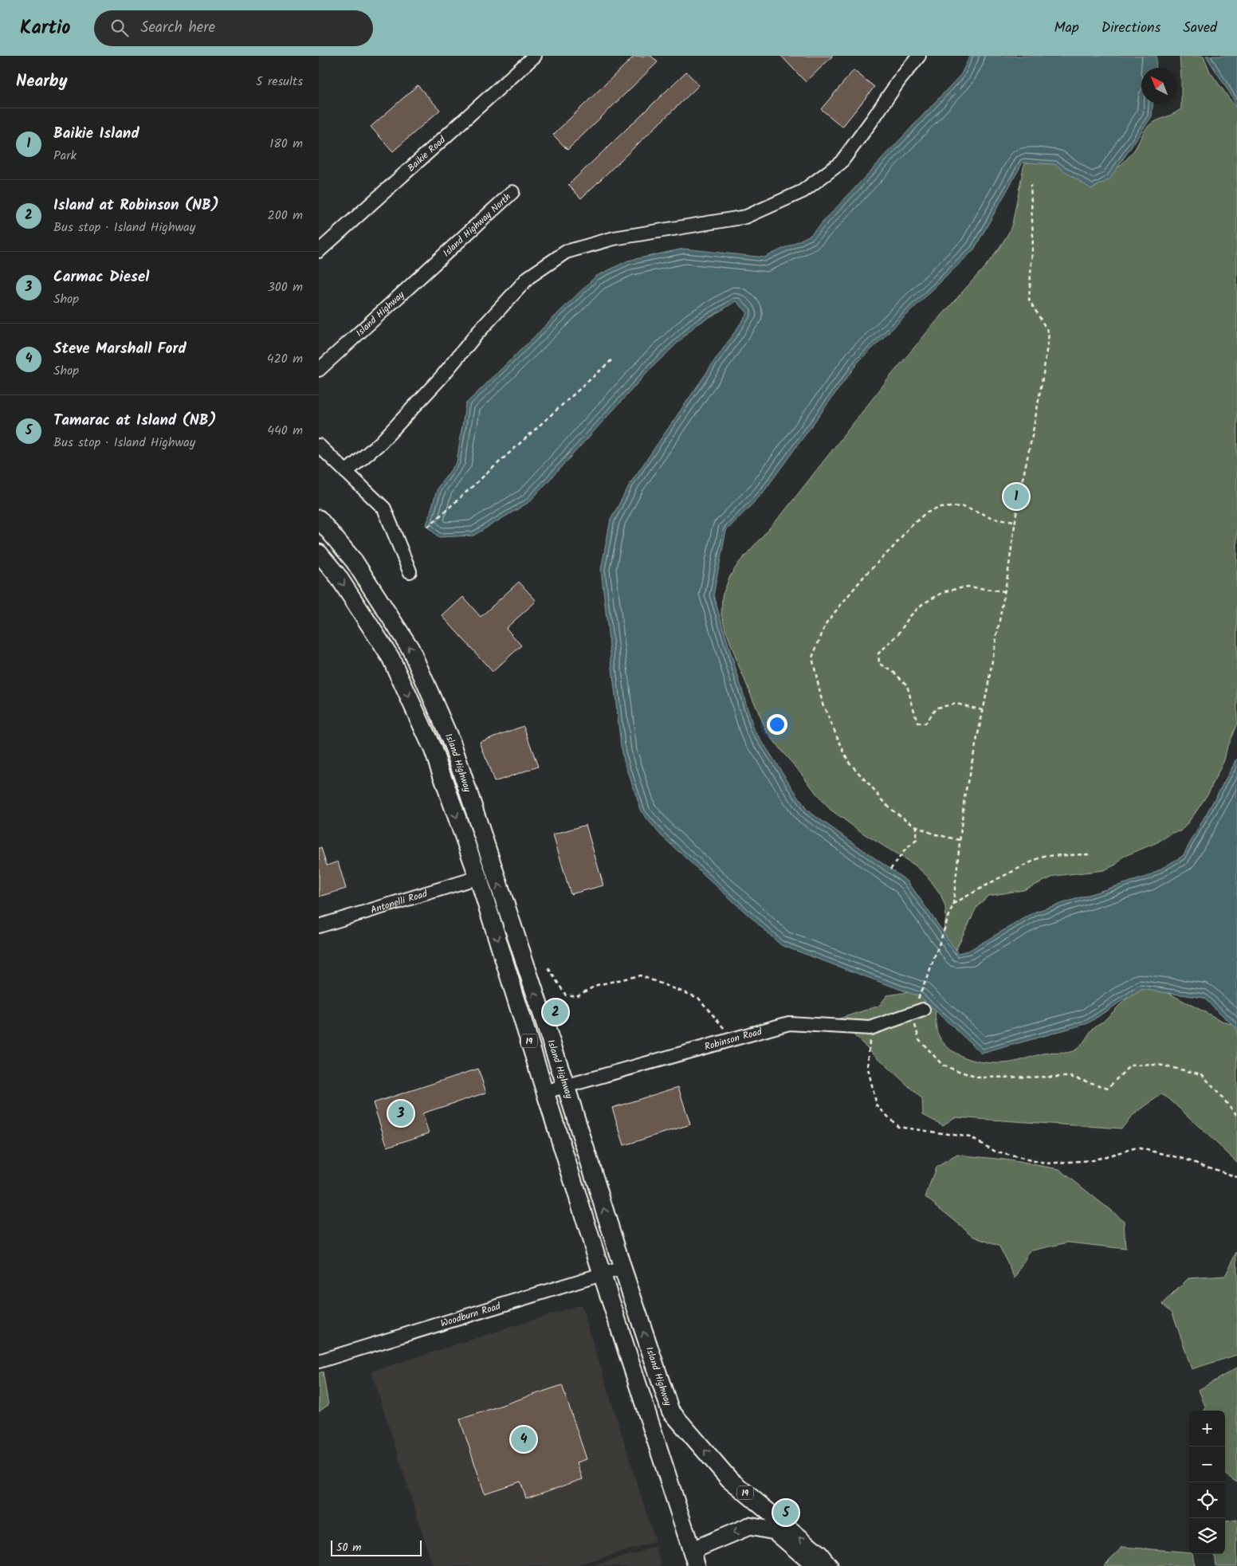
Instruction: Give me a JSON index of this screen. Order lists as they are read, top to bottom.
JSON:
{
  "streets": {
    "main road": ["Island Highway", "19"],
    "street": [
      "Baikie Road",
      "Island Highway North",
      "Antonelli Road",
      "Robinson Road",
      "Woodburn Road"
    ]
  },
  "crossings": [
    ["Island Highway North", "Island Highway"],
    ["Island Highway", "Antonelli Road"],
    ["Island Highway", "Robinson Road"],
    ["Island Highway", "Woodburn Road"]
  ],
  "scale_bar": "50 m",
  "north": "top left",
  "page": {
    "header": "Kartio",
    "search": "Search here",
    "nav": ["Map", "Directions", "Saved"],
    "heading": ["Nearby", "5 results"],
    "list": [
      {
        "mark": "1",
        "name": "Baikie Island",
        "note": "Park",
        "value": "180 m"
      },
      {
        "mark": "2",
        "name": "Island at Robinson (NB)",
        "note": "Bus stop · Island Highway",
        "value": "200 m"
      },
      {
        "mark": "3",
        "name": "Carmac Diesel",
        "note": "Shop",
        "value": "300 m"
      },
      {
        "mark": "4",
        "name": "Steve Marshall Ford",
        "note": "Shop",
        "value": "420 m"
      },
      {
        "mark": "5",
        "name": "Tamarac at Island (NB)",
        "note": "Bus stop · Island Highway",
        "value": "440 m"
      }
    ],
    "pins": [
      "1",
      "2",
      "3",
      "4",
      "5"
    ],
    "map_buttons": ["+", "−"],
    "scale": "50 m"
  }
}
